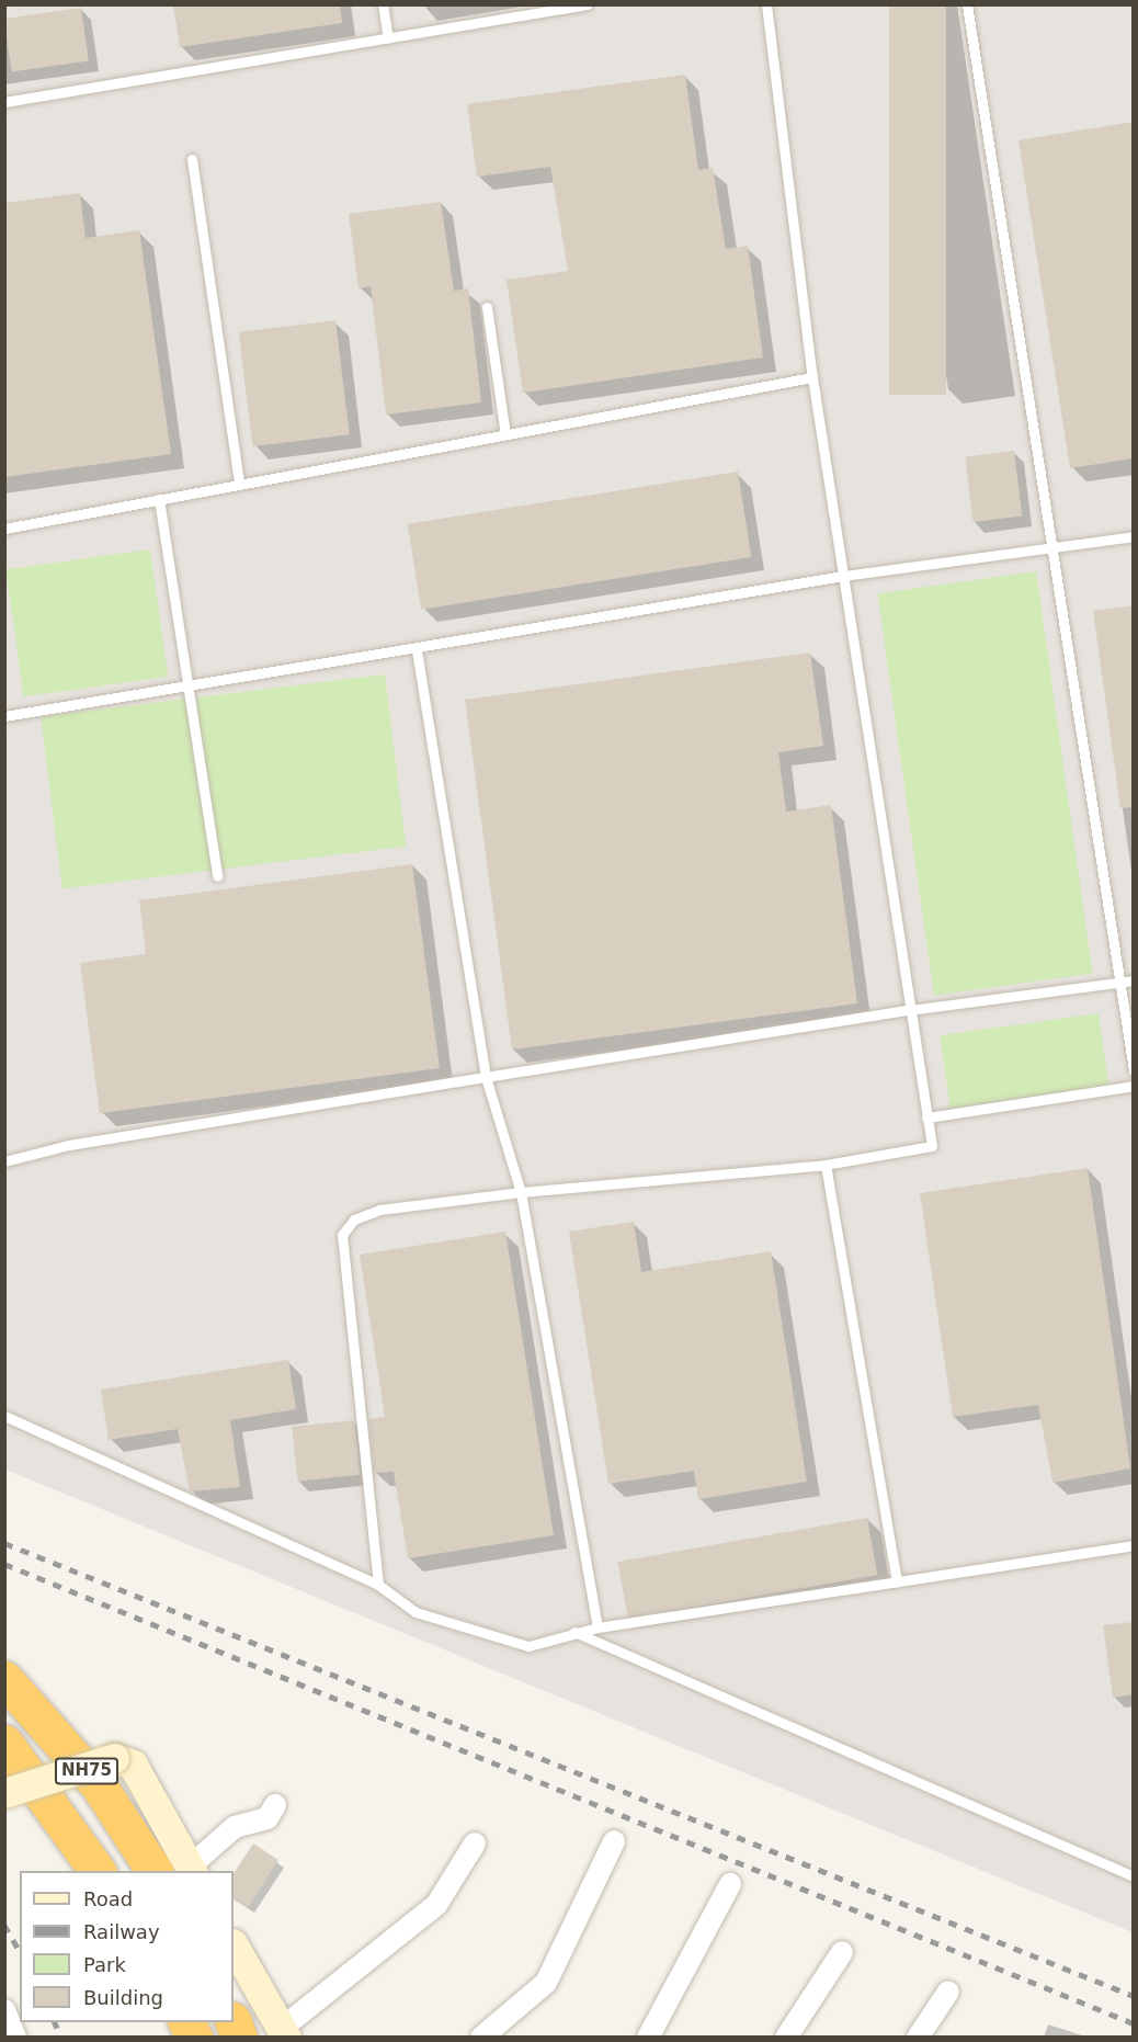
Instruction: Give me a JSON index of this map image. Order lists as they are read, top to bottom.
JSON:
{
  "streets": {
    "highway": ["NH75"]
  },
  "legend": [
    "Road",
    "Railway",
    "Park",
    "Building"
  ]
}
